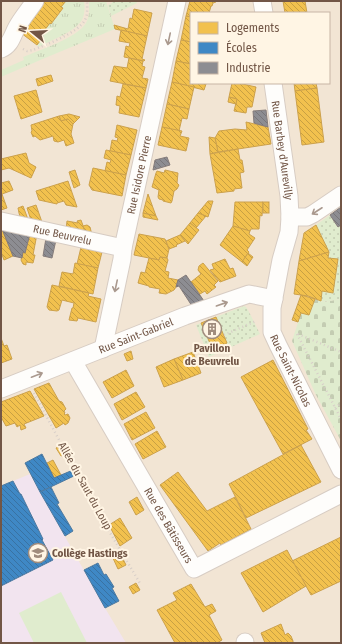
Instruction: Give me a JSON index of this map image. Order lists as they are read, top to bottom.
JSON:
{
  "streets": {
    "street": [
      "Rue Barbey d'Aurevilly",
      "Rue Isidore Pierre",
      "Rue Beuvrelu",
      "Rue Saint-Gabriel",
      "Rue Saint-Nicolas",
      "Rue des Bâtisseurs"
    ],
    "path": ["Allée du Saut du Loup"]
  },
  "crossings": [
    ["Rue Barbey d'Aurevilly", "Rue Saint-Nicolas"],
    ["Rue Isidore Pierre", "Rue Beuvrelu"],
    ["Rue Isidore Pierre", "Rue Saint-Gabriel"],
    ["Rue Saint-Gabriel", "Rue Saint-Nicolas"],
    ["Rue Saint-Gabriel", "Rue des Bâtisseurs"]
  ],
  "one_way": ["Rue Isidore Pierre", "Rue Saint-Gabriel"],
  "places": {
    "building": ["Pavillon de Beuvrelu"],
    "school or university": ["Collège Hastings"]
  },
  "legend": ["Logements", "Écoles", "Industrie"],
  "north": "left"
}
